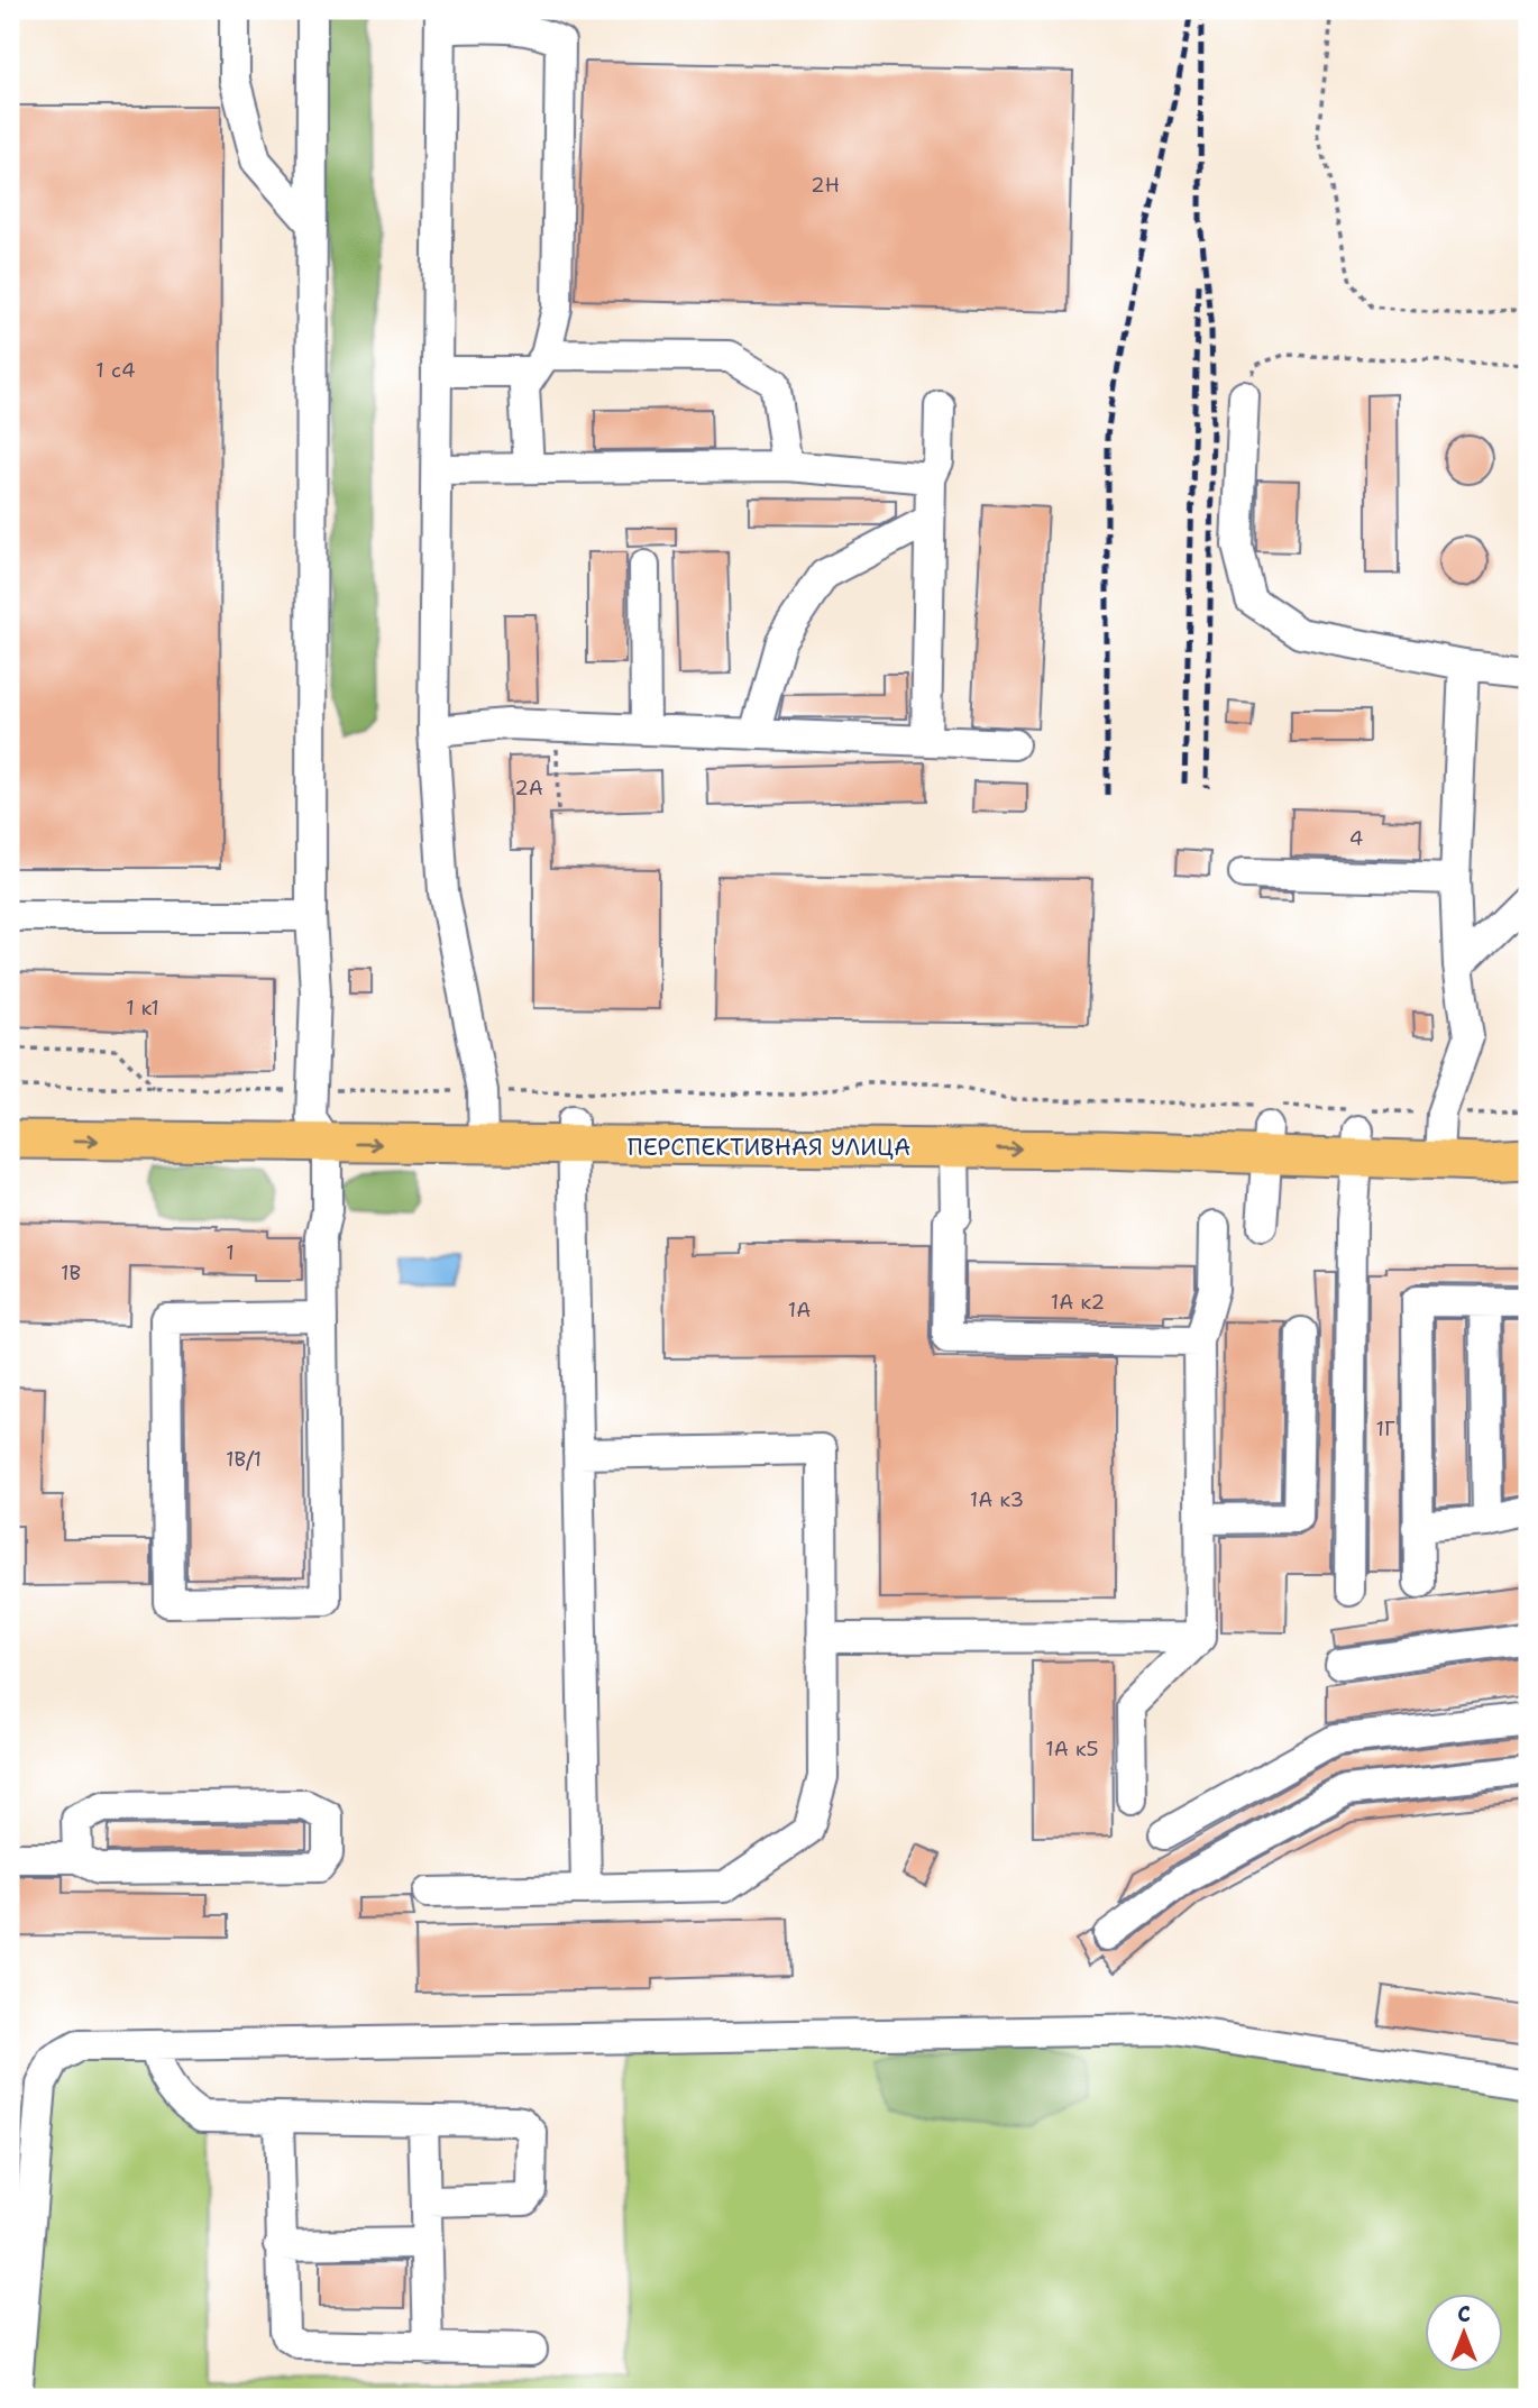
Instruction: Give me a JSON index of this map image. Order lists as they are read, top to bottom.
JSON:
{
  "streets": {
    "main road": ["ПЕРСПЕКТИВНАЯ УЛИЦА"]
  },
  "house_numbers": [
    "2Н",
    "1 с4",
    "2А",
    "4",
    "1 к1",
    "1",
    "1В",
    "1А к2",
    "1А",
    "1Г",
    "1В/1",
    "1А к3",
    "1А к5"
  ],
  "north": "top"
}
